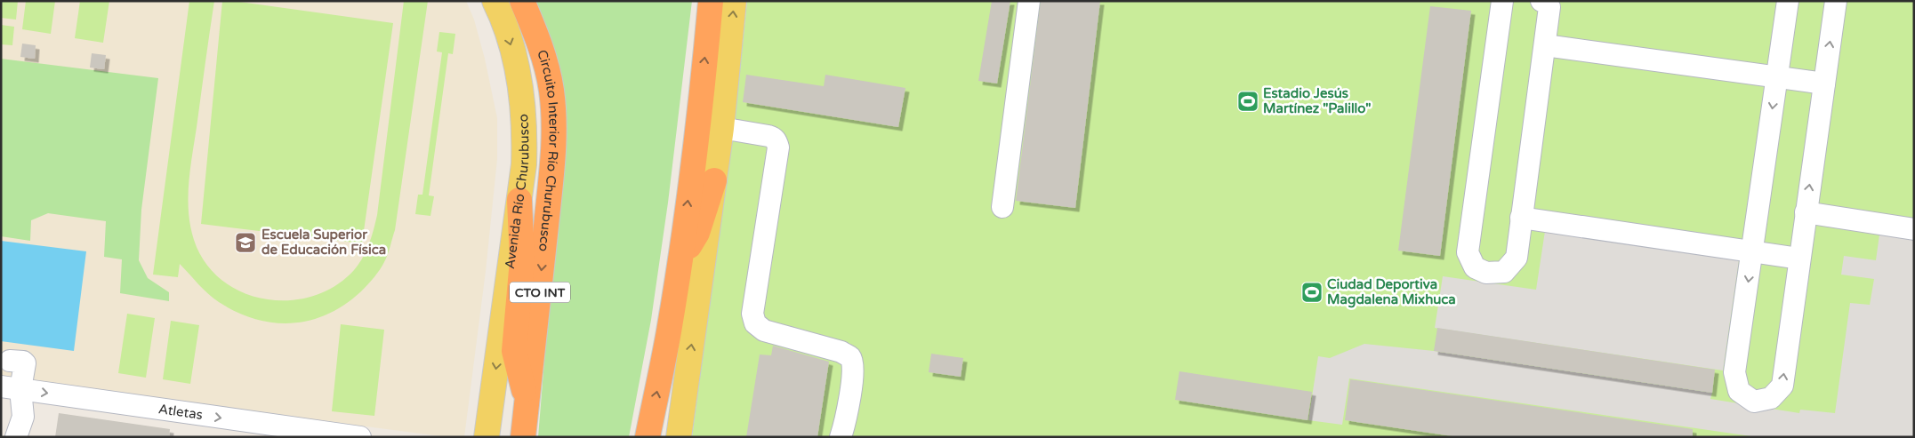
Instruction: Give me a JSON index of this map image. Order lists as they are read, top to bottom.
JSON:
{
  "streets": {
    "highway": ["Circuito Interior Río Churubusco", "CTO INT"],
    "main road": ["Avenida Río Churubusco"],
    "street": ["Atletas"]
  },
  "one_way": ["Atletas"],
  "places": {
    "sports": ["Estadio Jesús Martínez \"Palillo\"", "Ciudad Deportiva Magdalena Mixhuca"],
    "school or university": ["Escuela Superior de Educación Física"]
  }
}
